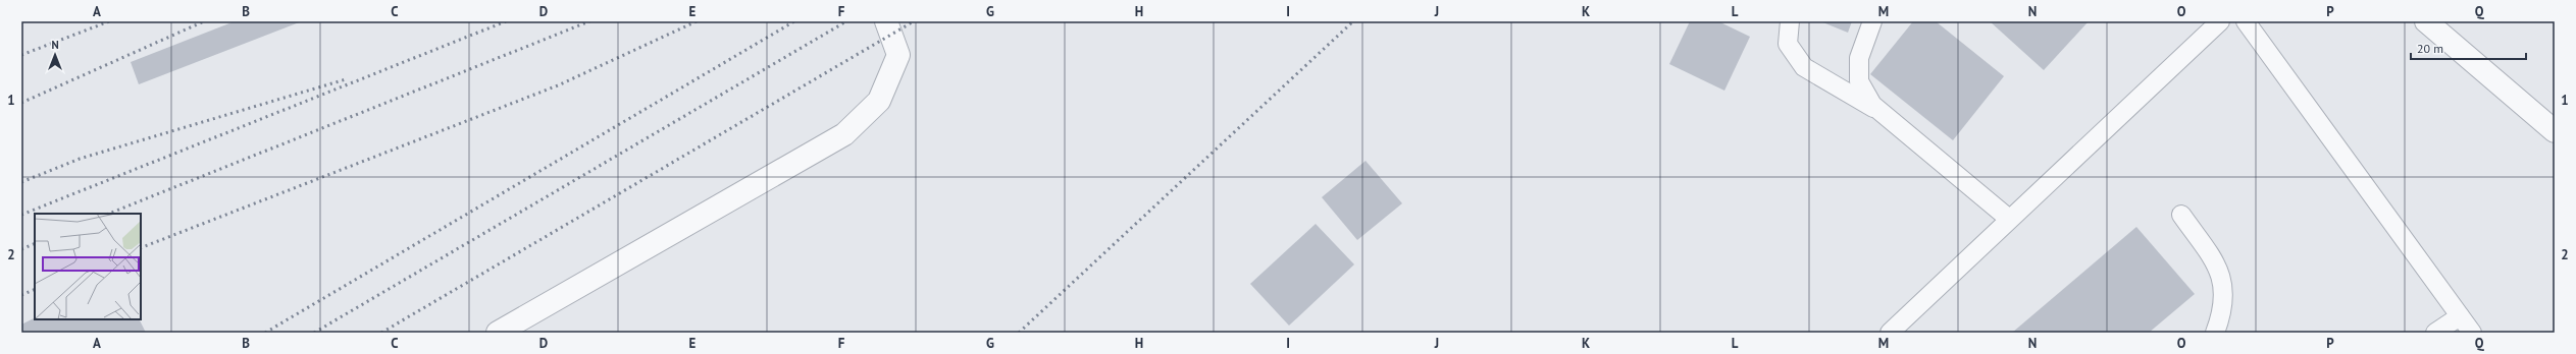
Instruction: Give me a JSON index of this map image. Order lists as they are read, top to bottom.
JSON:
{
  "scale_bar": "20 m",
  "north": "top",
  "grid": {
    "columns": [
      "A",
      "B",
      "C",
      "D",
      "E",
      "F",
      "G",
      "H",
      "I",
      "J",
      "K",
      "L",
      "M",
      "N",
      "O",
      "P",
      "Q"
    ],
    "rows": ["1", "2"]
  }
}
